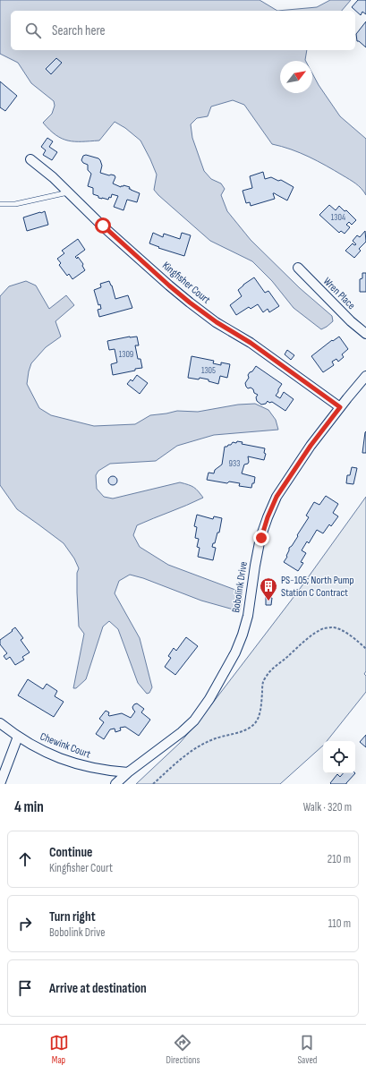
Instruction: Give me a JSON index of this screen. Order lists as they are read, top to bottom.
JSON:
{
  "streets": {
    "street": [
      "Kingfisher Court",
      "Wren Place",
      "Bobolink Drive",
      "Chewink Court"
    ]
  },
  "crossings": [
    ["Kingfisher Court", "Bobolink Drive"],
    ["Bobolink Drive", "Chewink Court"]
  ],
  "places": {
    "building": ["PS-105; North Pump Station C Contract"]
  },
  "house_numbers": [
    "1304",
    "1309",
    "1305",
    "933"
  ],
  "north": "top right",
  "page": {
    "search": "Search here",
    "heading": ["4 min", "Walk · 320 m"],
    "list": [
      ["Continue", "Kingfisher Court", "210 m"],
      ["Turn right", "Bobolink Drive", "110 m"],
      "Arrive at destination"
    ],
    "nav": ["Map", "Directions", "Saved"]
  }
}
